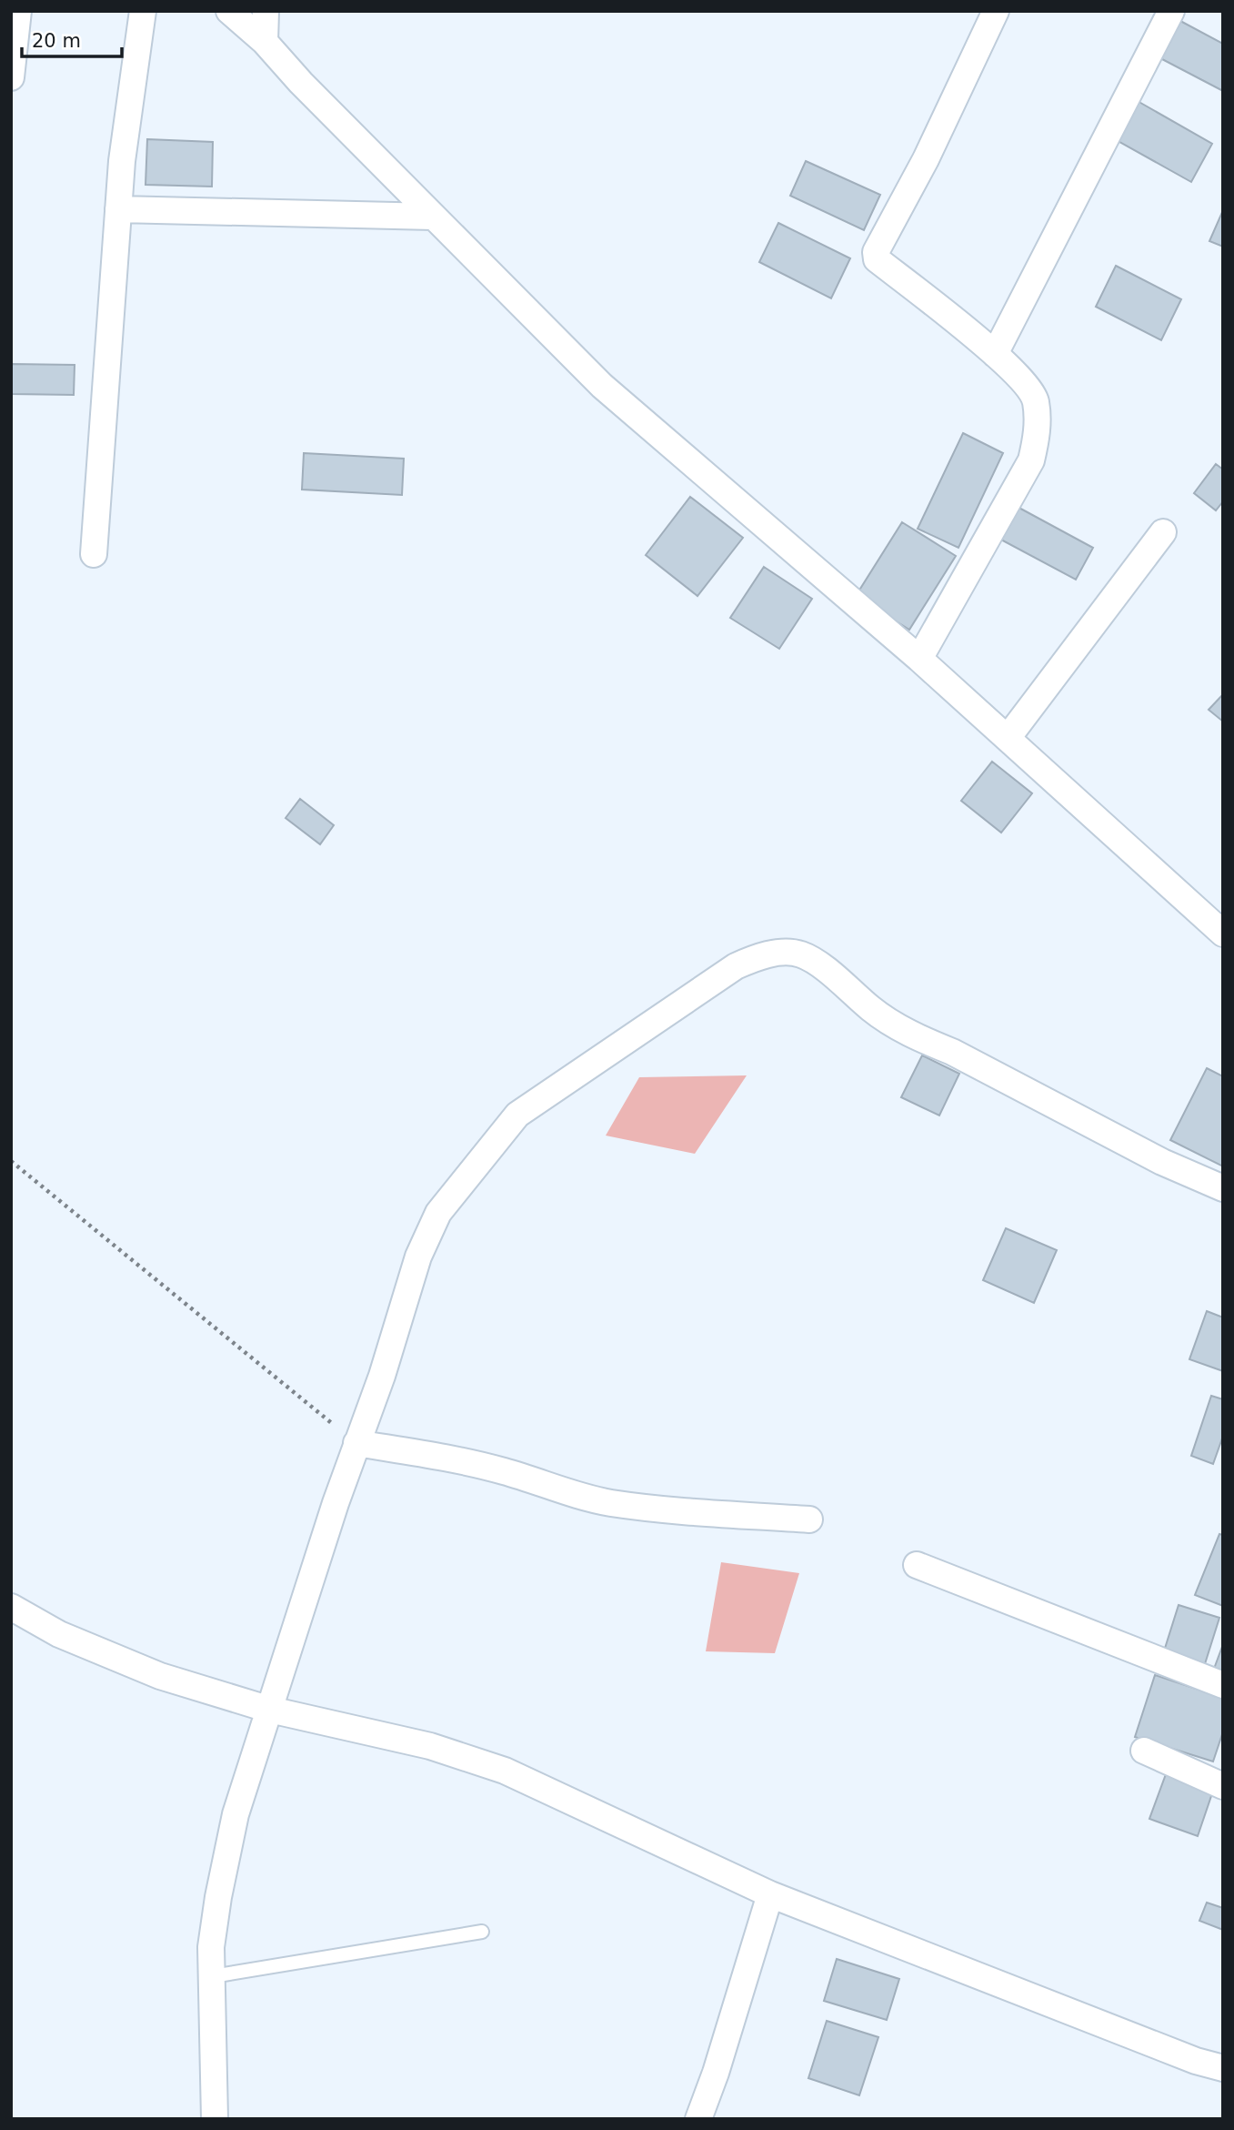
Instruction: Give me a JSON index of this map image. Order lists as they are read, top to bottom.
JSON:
{
  "scale_bar": "20 m"
}
